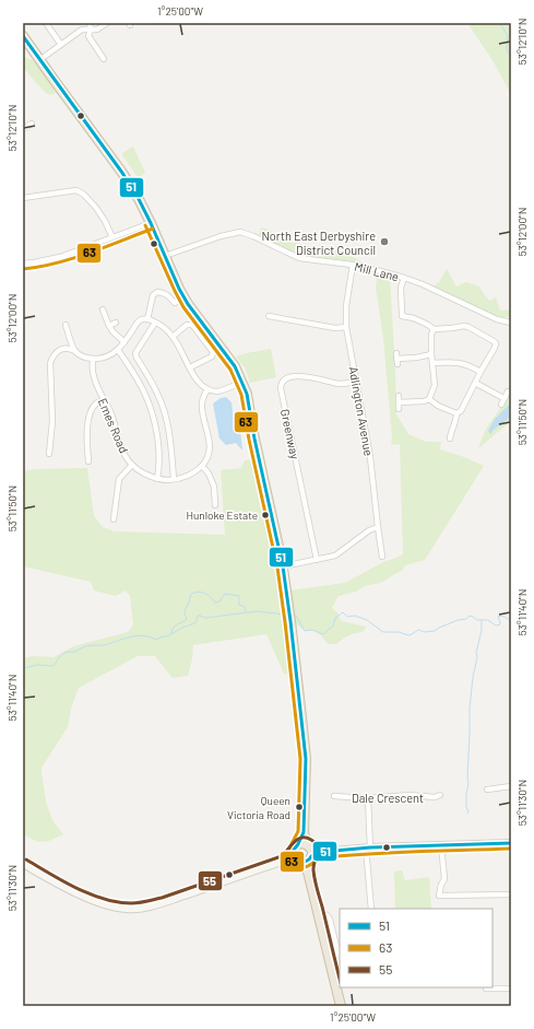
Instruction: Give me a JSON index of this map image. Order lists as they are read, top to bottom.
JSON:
{
  "streets": {
    "street": [
      "Mill Lane",
      "Adlington Avenue",
      "Emes Road",
      "Greenway",
      "Dale Crescent"
    ]
  },
  "crossings": [
    ["Mill Lane", "Adlington Avenue"],
    ["Adlington Avenue", "Greenway"]
  ],
  "places": ["North East Derbyshire District Council", "Hunloke Estate", "Queen Victoria Road"],
  "lines": ["transit line 51", "transit line 63", "transit line 55"],
  "legend": ["51", "63", "55"],
  "coordinates": [
    "1°25'00\"W",
    "53°12'10\"N",
    "53°12'00\"N",
    "53°11'50\"N",
    "53°11'40\"N",
    "53°11'30\"N"
  ]
}
